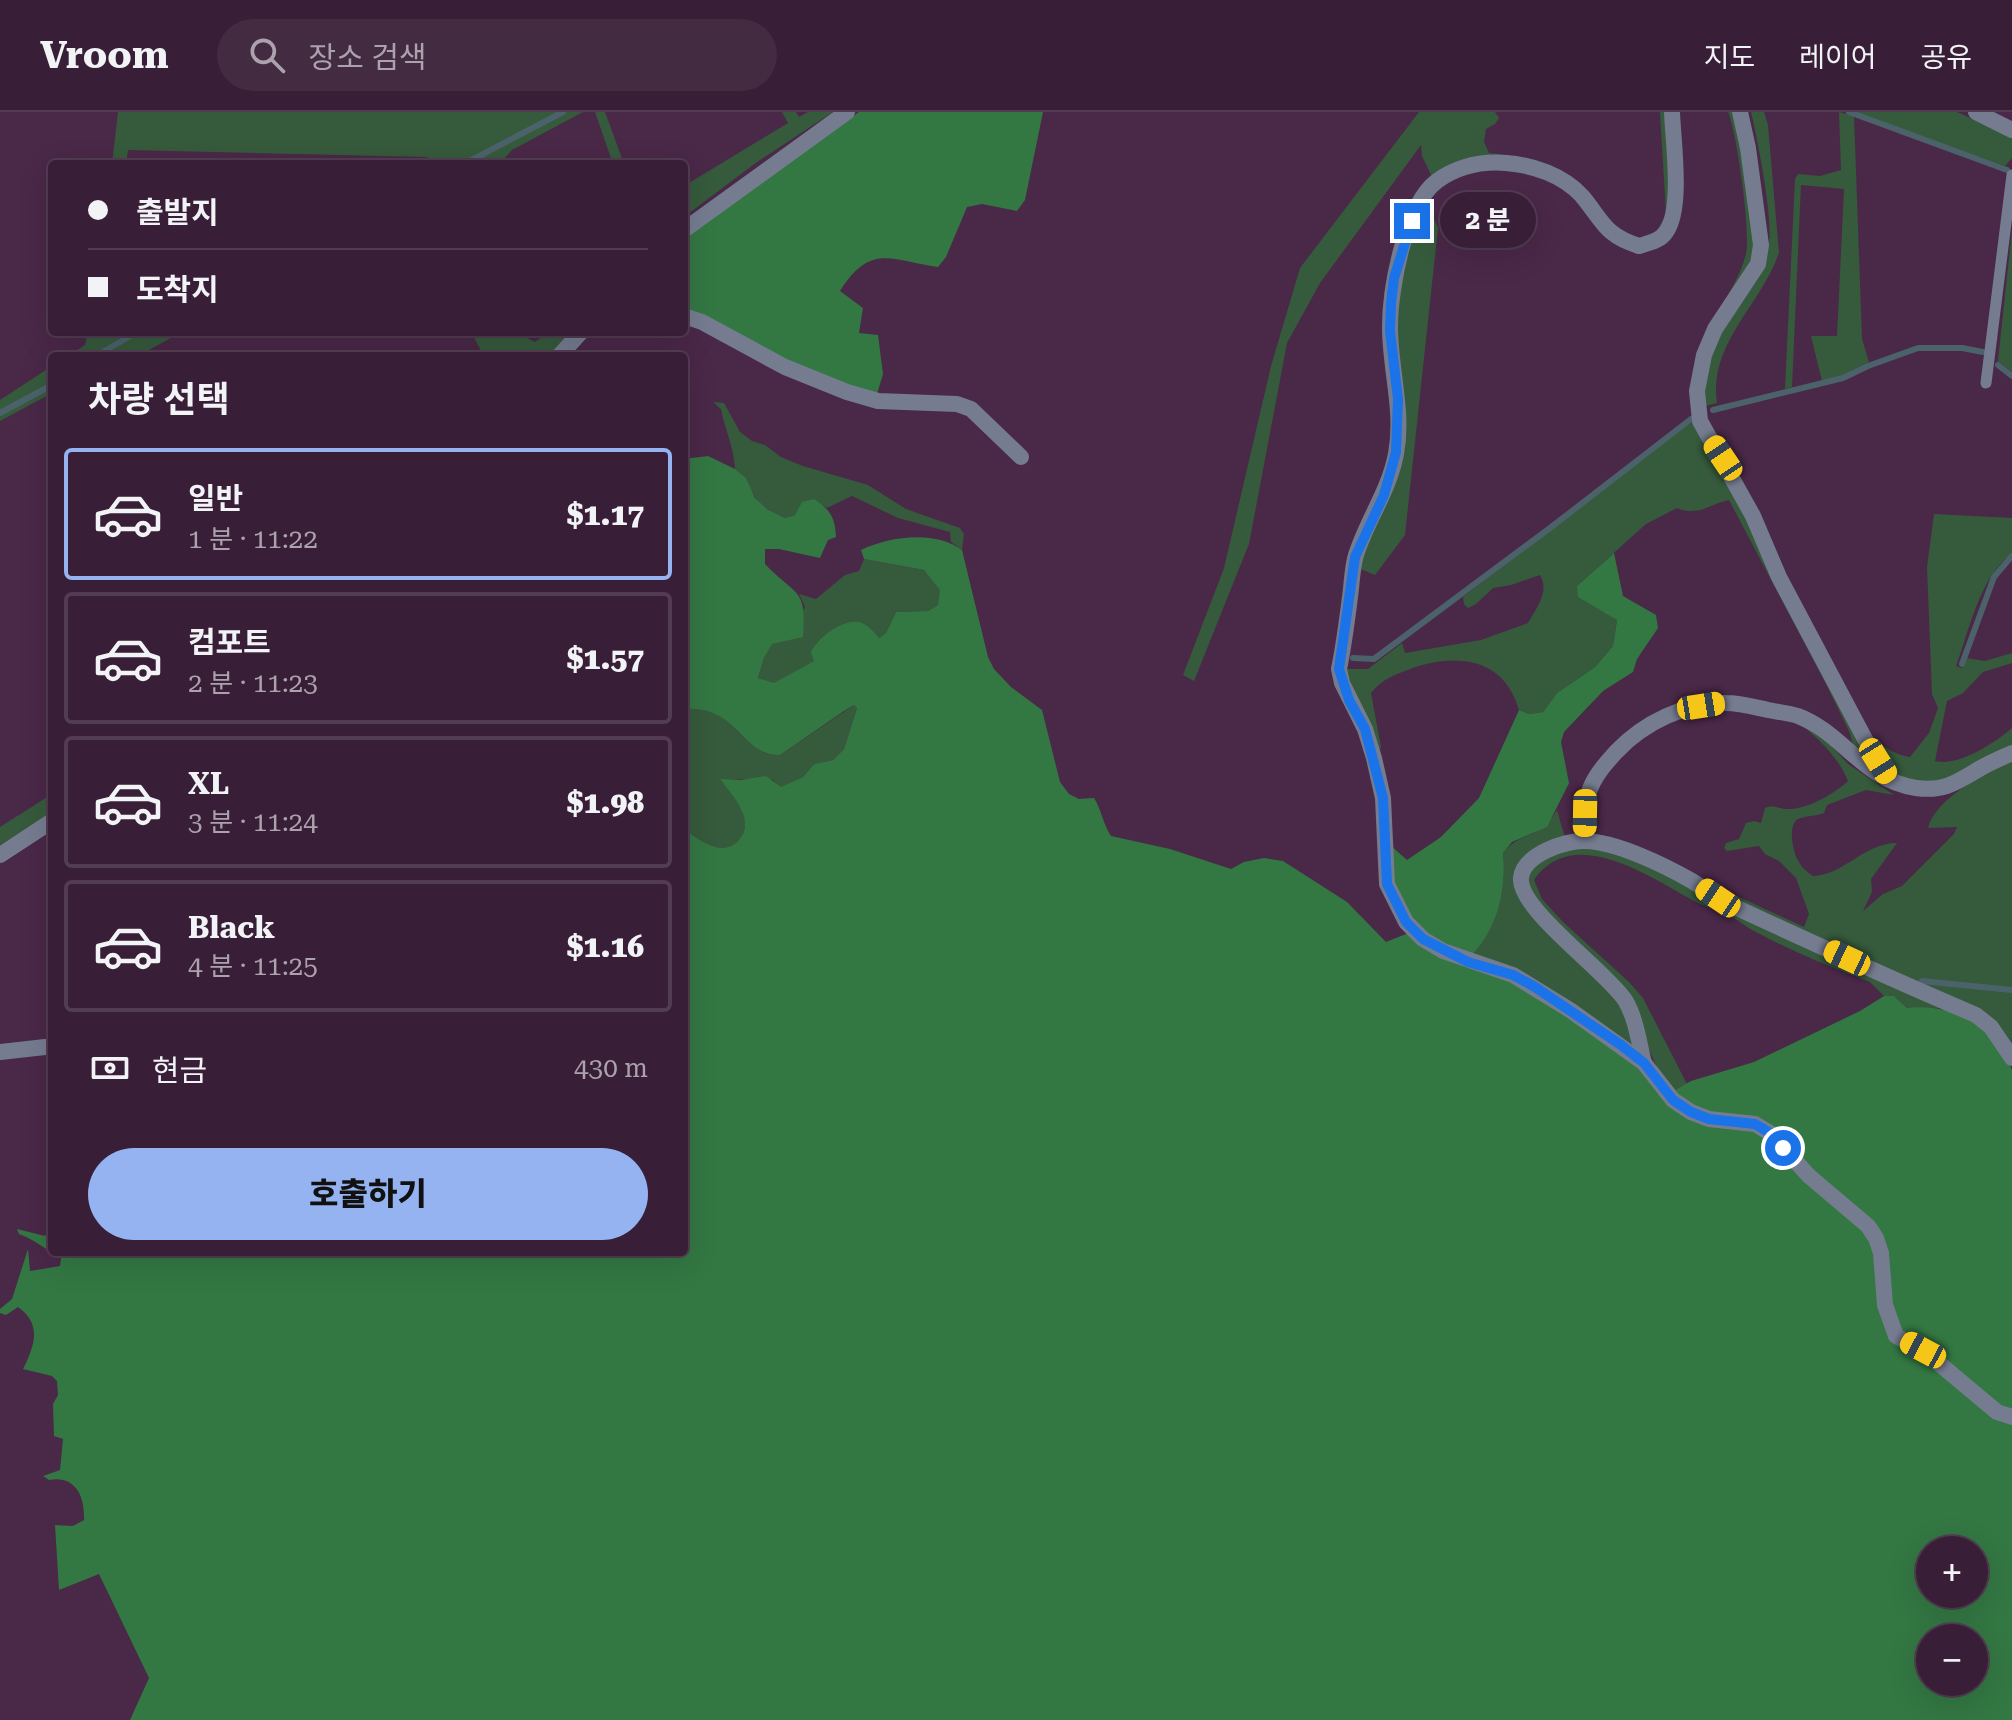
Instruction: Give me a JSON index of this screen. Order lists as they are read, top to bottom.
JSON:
{
  "page": {
    "header": "Vroom",
    "search": "장소 검색",
    "nav": ["지도", "레이어", "공유"],
    "banner": ["출발지", "도착지"],
    "bubble": "2 분",
    "heading": "차량 선택",
    "list": [
      {
        "name": "일반",
        "note": "1 분 · 11:22",
        "value": "$1.17"
      },
      {
        "name": "컴포트",
        "note": "2 분 · 11:23",
        "value": "$1.57"
      },
      {
        "name": "XL",
        "note": "3 분 · 11:24",
        "value": "$1.98"
      },
      {
        "name": "Black",
        "note": "4 분 · 11:25",
        "value": "$1.16"
      }
    ],
    "pay": ["현금", "430 m"],
    "buttons": "호출하기",
    "map_buttons": ["+", "−"]
  }
}
